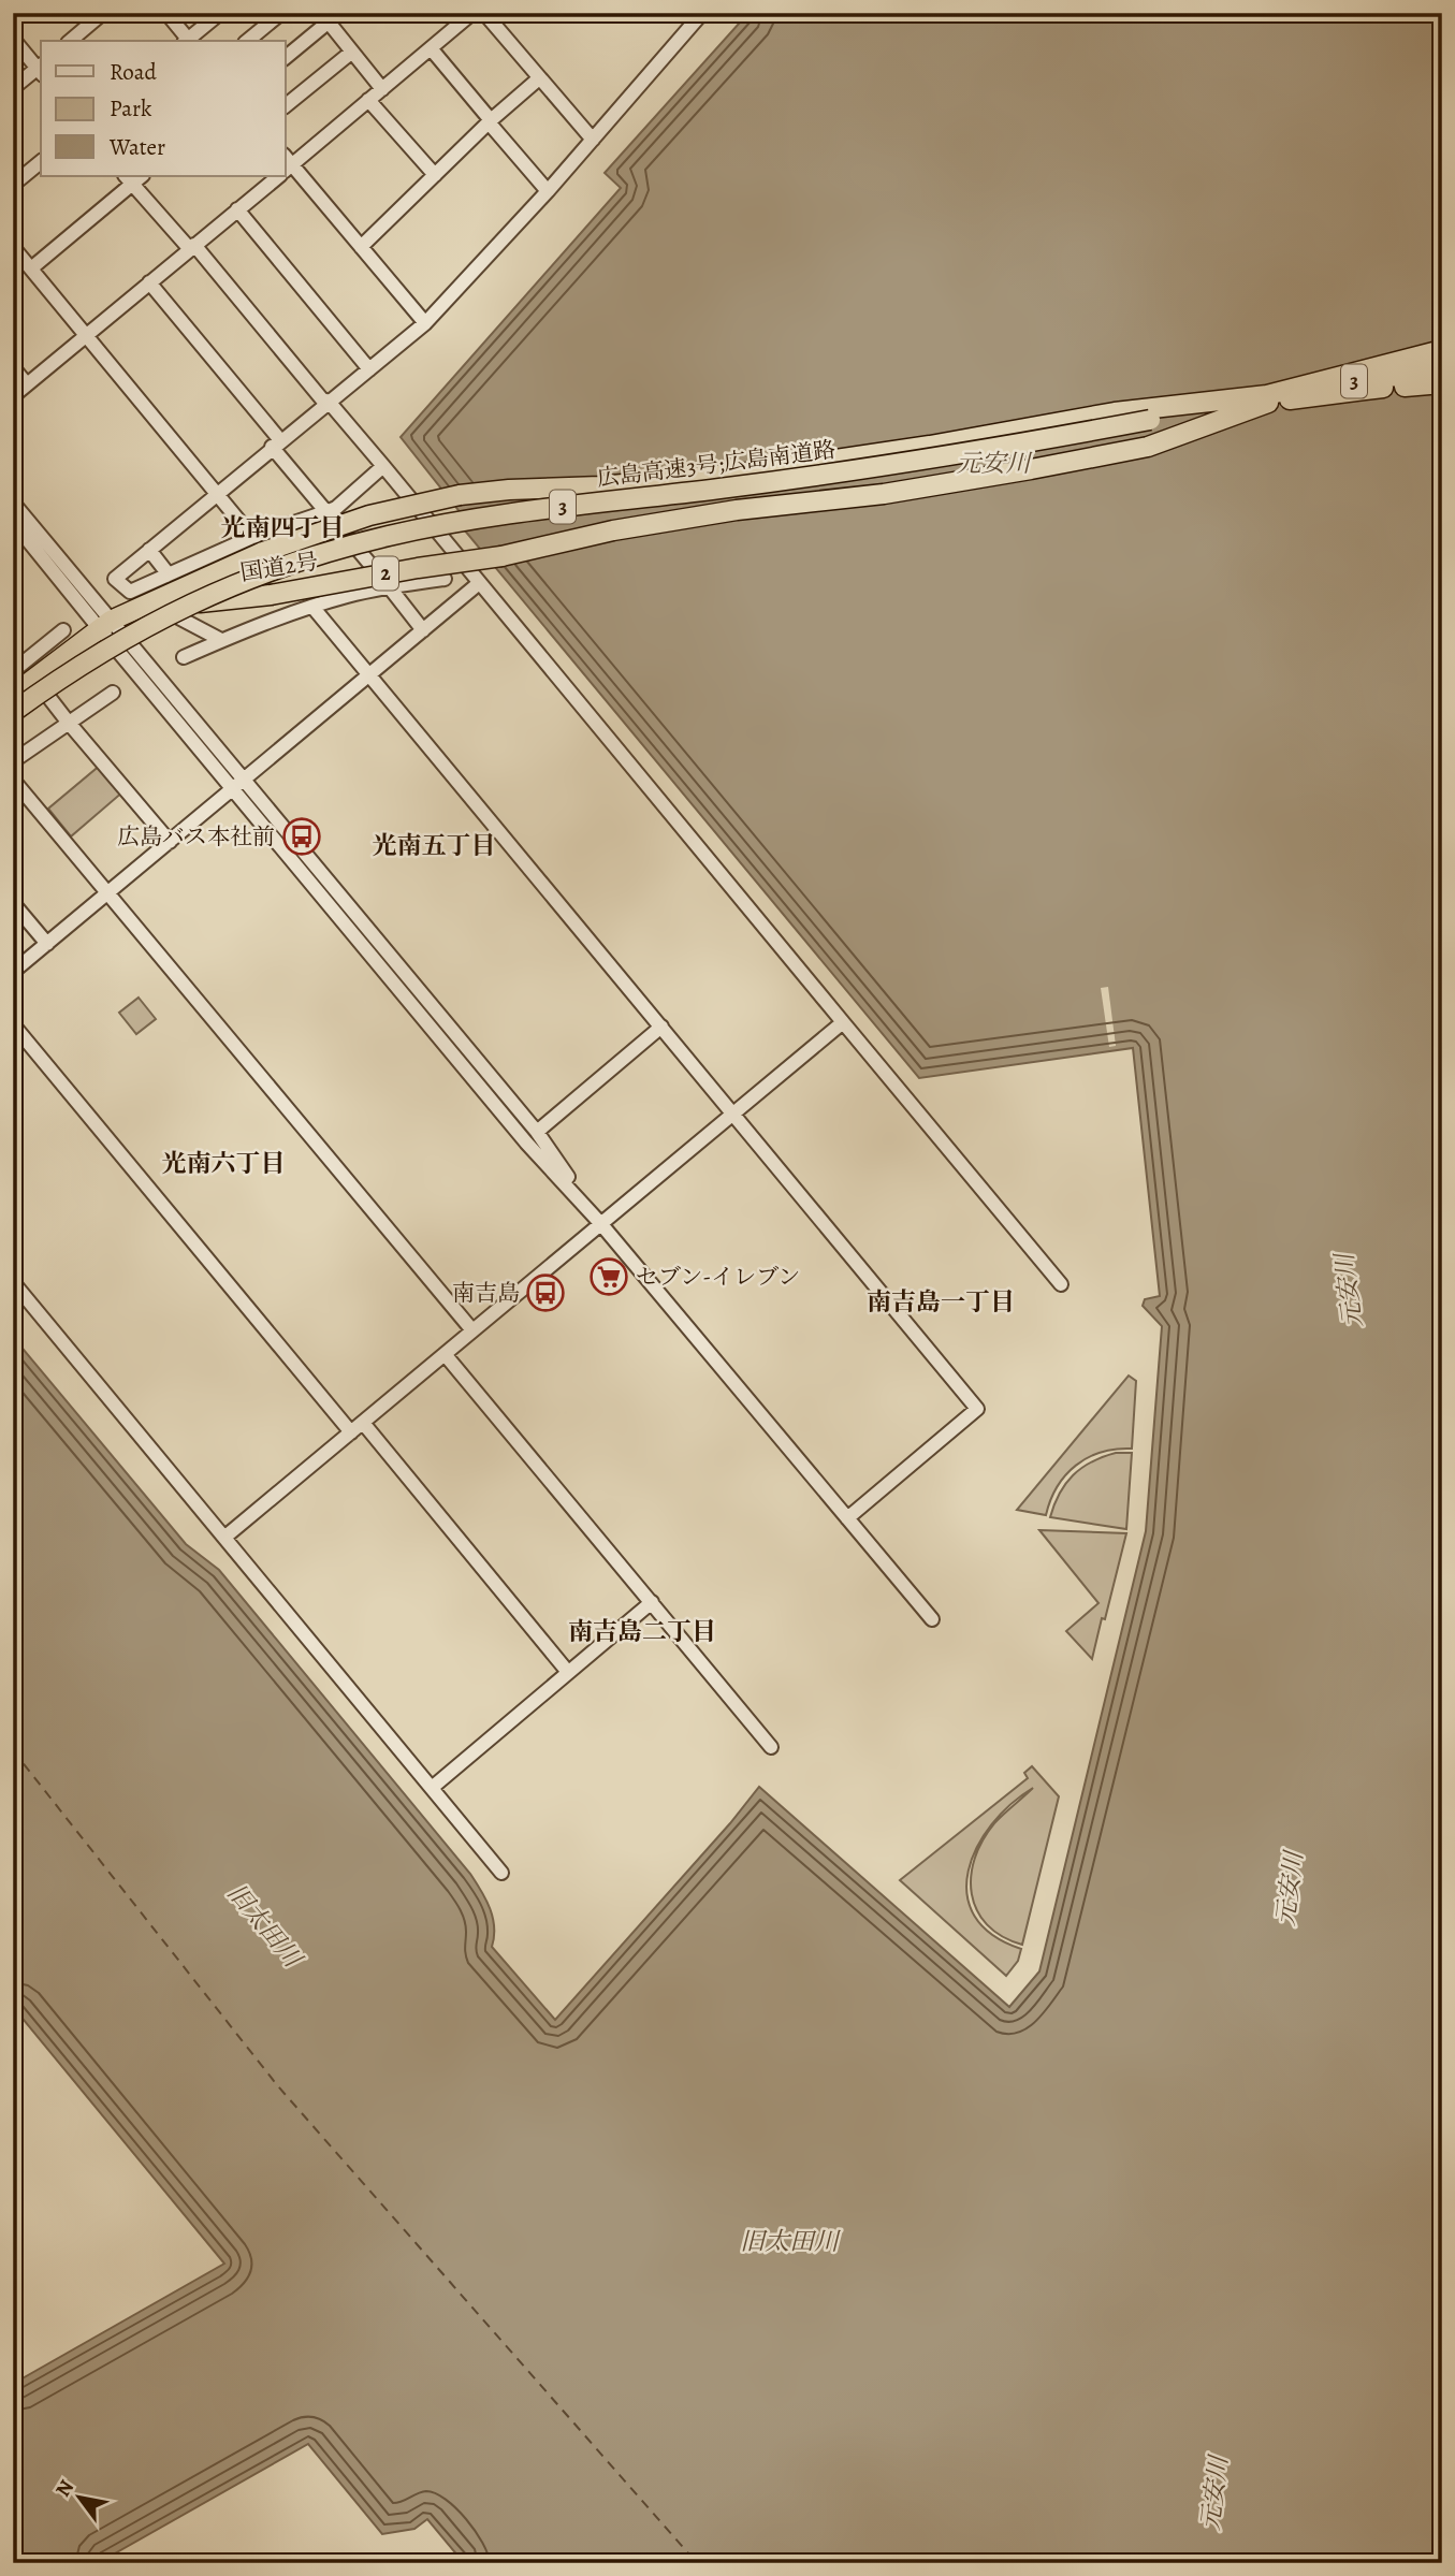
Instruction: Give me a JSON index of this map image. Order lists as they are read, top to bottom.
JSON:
{
  "streets": {
    "highway": [
      "3",
      "広島高速3号;広島南道路",
      "国道2号",
      "2"
    ]
  },
  "crossings": [
    ["広島高速3号;広島南道路", "国道2号"]
  ],
  "districts": [
    "光南四丁目",
    "光南五丁目",
    "光南六丁目",
    "南吉島一丁目",
    "南吉島二丁目"
  ],
  "water": ["元安川", "旧太田川"],
  "places": {
    "bus stop": ["広島バス本社前", "南吉島"],
    "supermarket": ["セブン-イレブン"]
  },
  "legend": ["Road", "Park", "Water"],
  "north": "top left"
}
